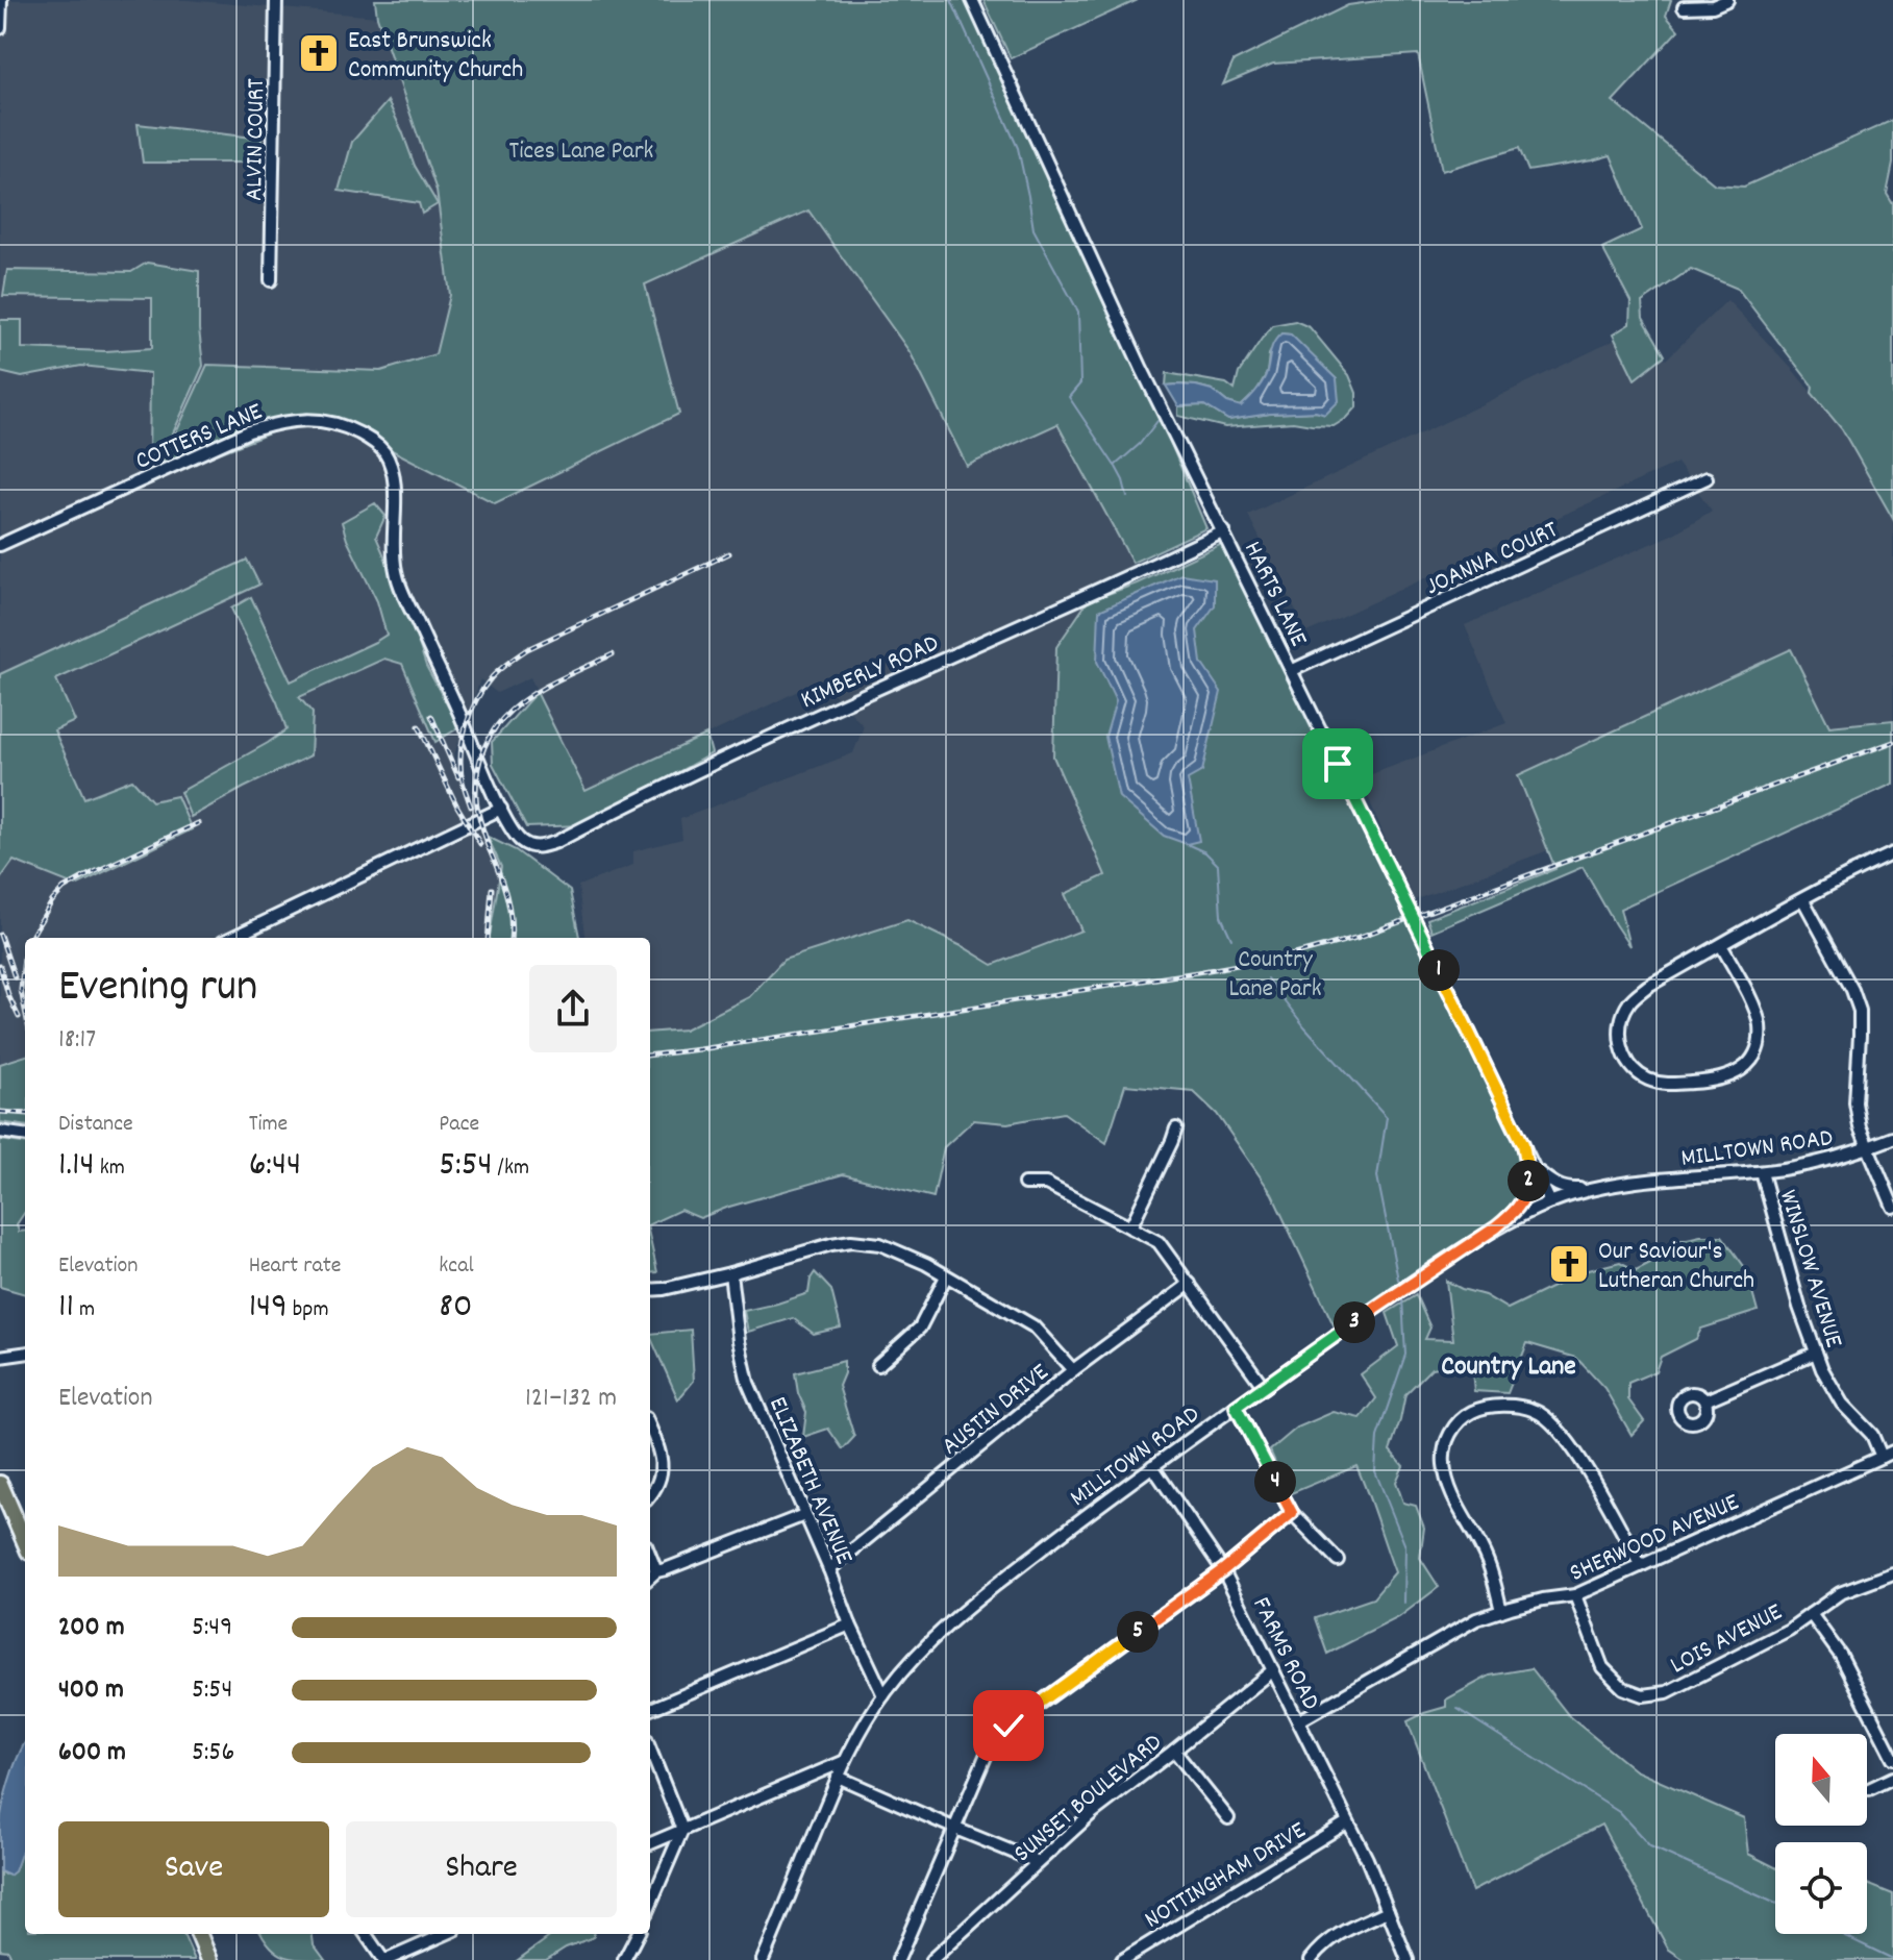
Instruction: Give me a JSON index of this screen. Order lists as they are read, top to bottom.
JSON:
{
  "streets": {
    "street": [
      "ALVIN COURT",
      "COTTERS LANE",
      "JOANNA COURT",
      "HARTS LANE",
      "KIMBERLY ROAD",
      "MILLTOWN ROAD",
      "WINSLOW AVENUE",
      "AUSTIN DRIVE",
      "ELIZABETH AVENUE",
      "SHERWOOD AVENUE",
      "LOIS AVENUE",
      "FARMS ROAD",
      "SUNSET BOULEVARD",
      "NOTTINGHAM DRIVE"
    ]
  },
  "crossings": [
    ["COTTERS LANE", "KIMBERLY ROAD"],
    ["JOANNA COURT", "HARTS LANE"],
    ["HARTS LANE", "KIMBERLY ROAD"],
    ["HARTS LANE", "MILLTOWN ROAD"],
    ["MILLTOWN ROAD", "WINSLOW AVENUE"],
    ["MILLTOWN ROAD", "ELIZABETH AVENUE"],
    ["MILLTOWN ROAD", "FARMS ROAD"],
    ["WINSLOW AVENUE", "SHERWOOD AVENUE"],
    ["AUSTIN DRIVE", "ELIZABETH AVENUE"],
    ["SHERWOOD AVENUE", "LOIS AVENUE"],
    ["SHERWOOD AVENUE", "FARMS ROAD"],
    ["FARMS ROAD", "SUNSET BOULEVARD"],
    ["FARMS ROAD", "NOTTINGHAM DRIVE"]
  ],
  "districts": ["Country Lane"],
  "parks": ["Tices Lane Park", "Country Lane Park"],
  "places": {
    "church": ["East Brunswick Community Church", "Our Saviour's Lutheran Church"]
  },
  "north": "top",
  "page": {
    "heading": ["Evening run", "18:17"],
    "pins": [
      "1",
      "2",
      "3",
      "4",
      "5"
    ],
    "stats": [
      ["Distance", "1.14 km"],
      ["Time", "6:44"],
      ["Pace", "5:54 /km"],
      ["Elevation", "11 m"],
      ["Heart rate", "149 bpm"],
      ["kcal", "80"]
    ],
    "chart": ["Elevation", "121–132 m"],
    "list": [
      {
        "name": "200 m",
        "note": "5:49"
      },
      {
        "name": "400 m",
        "note": "5:54"
      },
      {
        "name": "600 m",
        "note": "5:56"
      }
    ],
    "buttons": ["Save", "Share"]
  }
}
